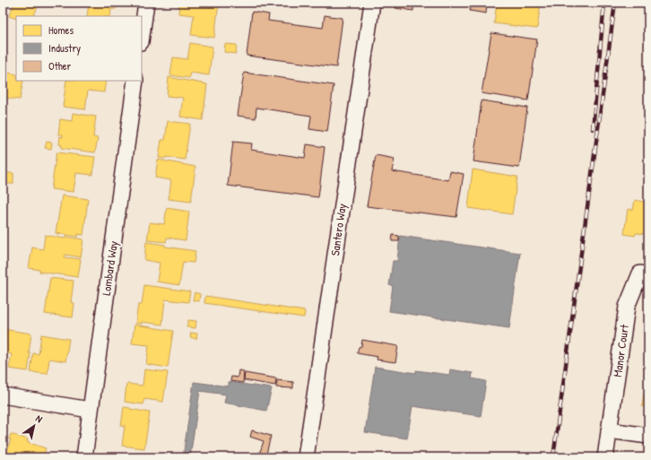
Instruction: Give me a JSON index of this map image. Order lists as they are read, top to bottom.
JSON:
{
  "streets": {
    "street": ["Santero Way", "Lombard Way", "Manor Court"]
  },
  "legend": ["Homes", "Industry", "Other"],
  "north": "top right"
}
